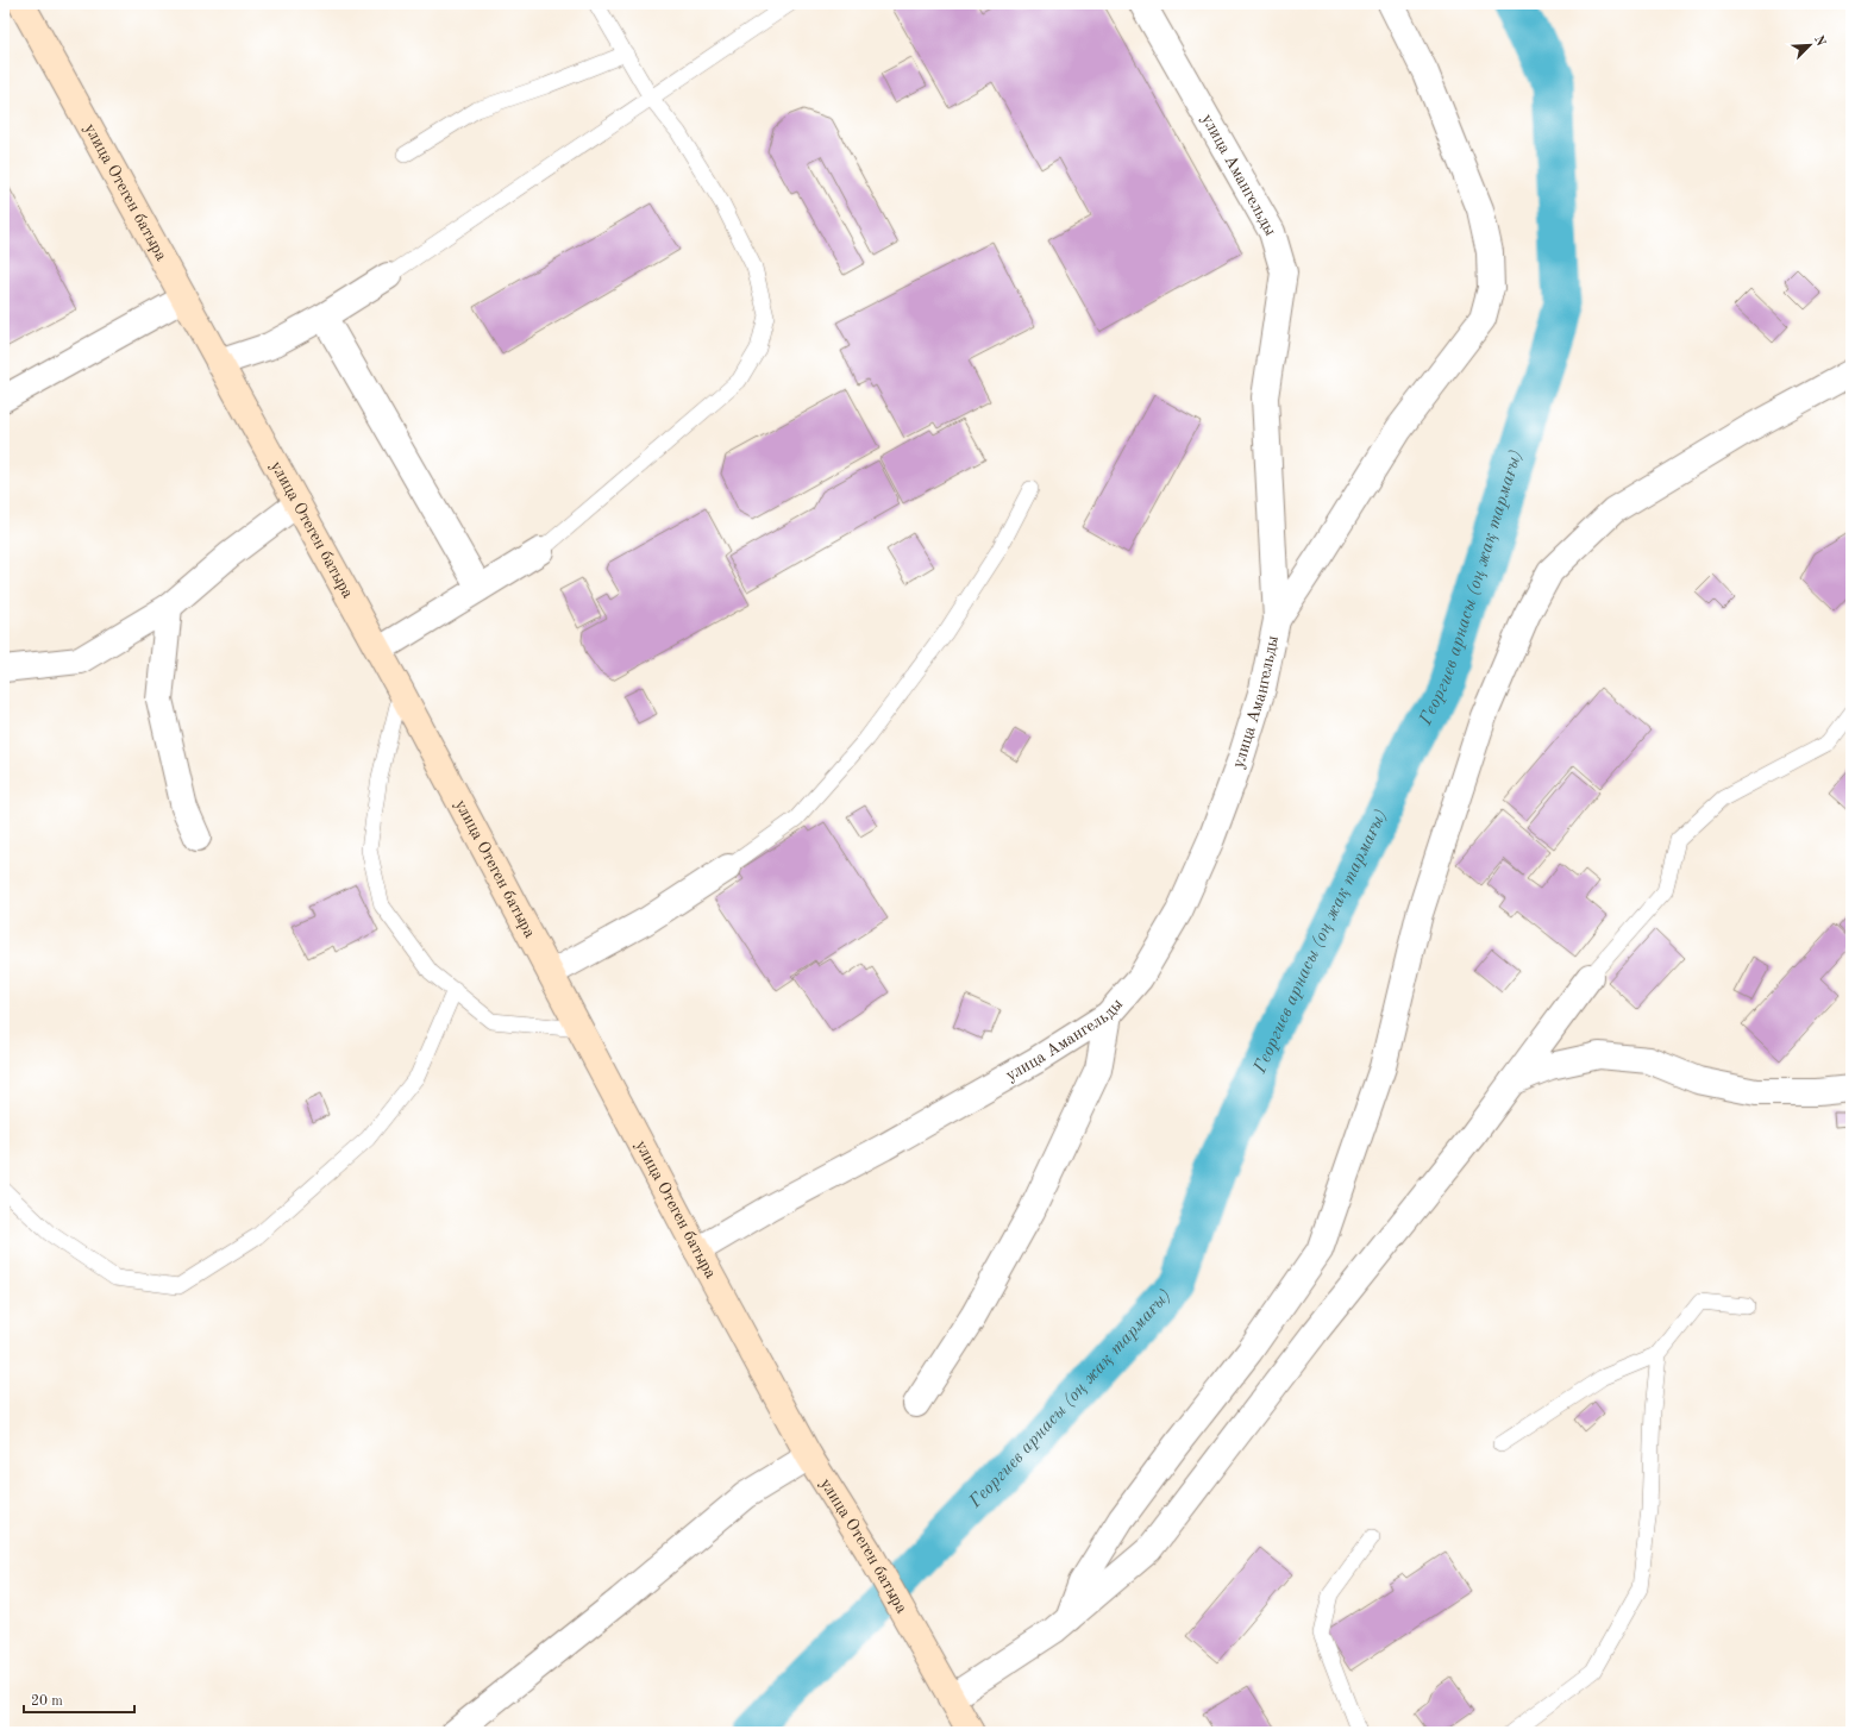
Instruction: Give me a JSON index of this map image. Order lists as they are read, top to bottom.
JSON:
{
  "streets": {
    "main road": ["улица Отеген батыра"],
    "street": ["улица Амангельды"]
  },
  "crossings": [
    ["улица Амангельды", "улица Отеген батыра"]
  ],
  "water": ["Георгиев арнасы (оң жақ тармағы)"],
  "scale_bar": "20 m",
  "north": "top right"
}
